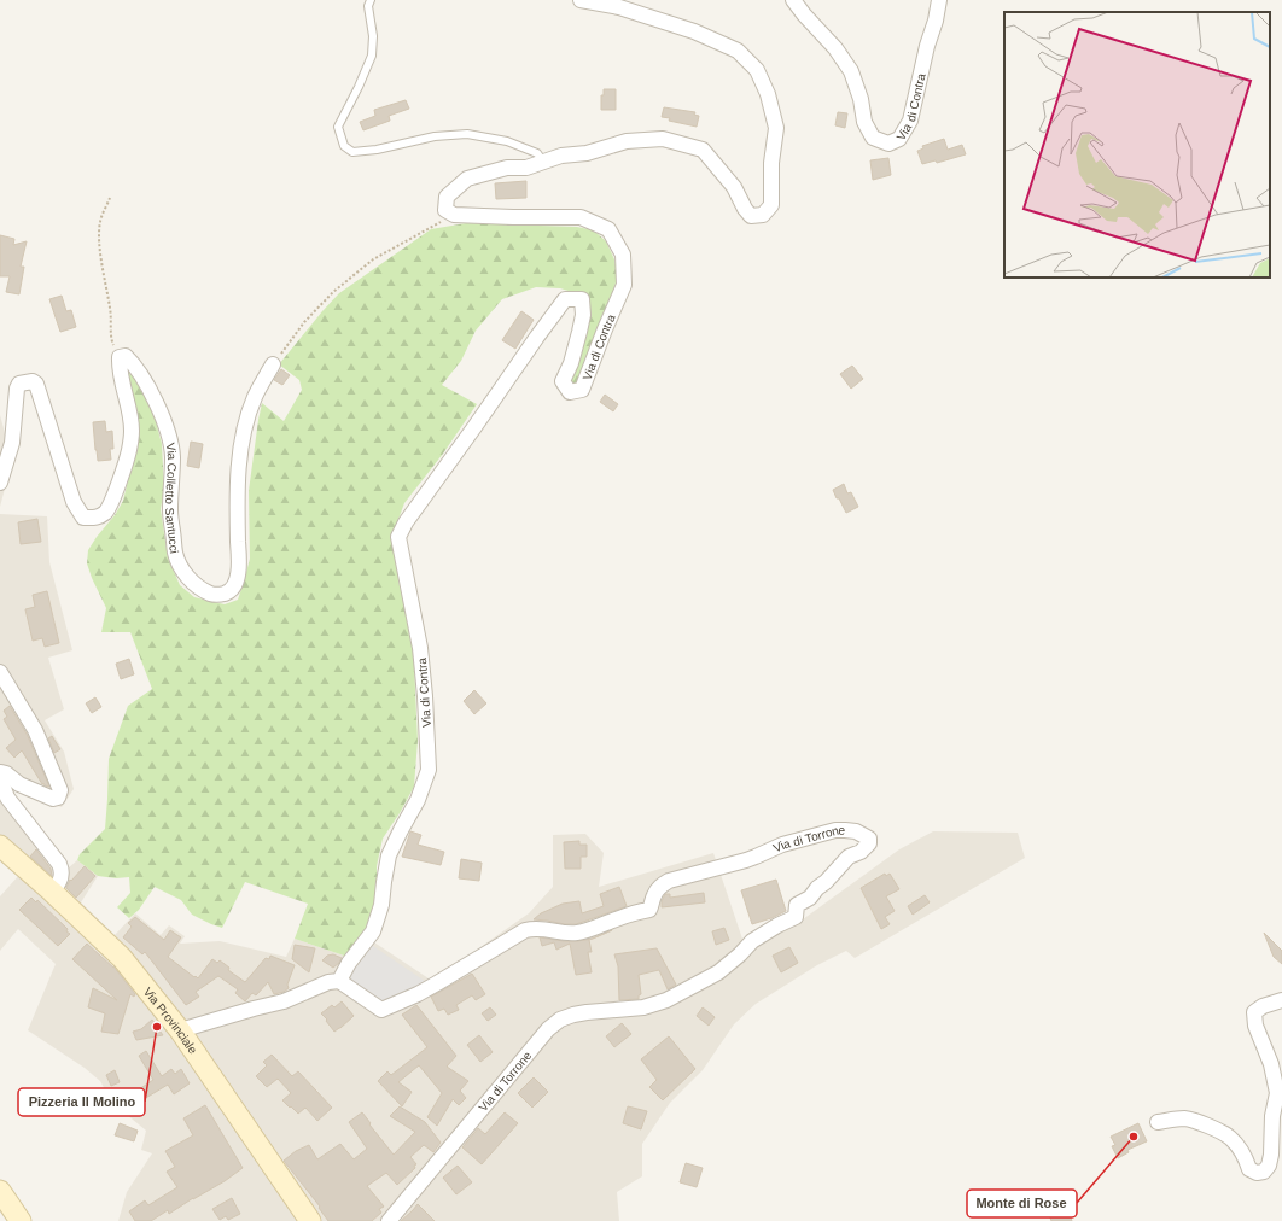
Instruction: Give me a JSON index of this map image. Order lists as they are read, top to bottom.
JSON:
{
  "streets": {
    "street": [
      "Via di Contra",
      "Via Colletto Santucci",
      "Via di Torrone",
      "Via Provinciale"
    ]
  },
  "crossings": [
    ["Via di Contra", "Via di Torrone"]
  ],
  "places": ["Pizzeria Il Molino", "Monte di Rose"]
}
